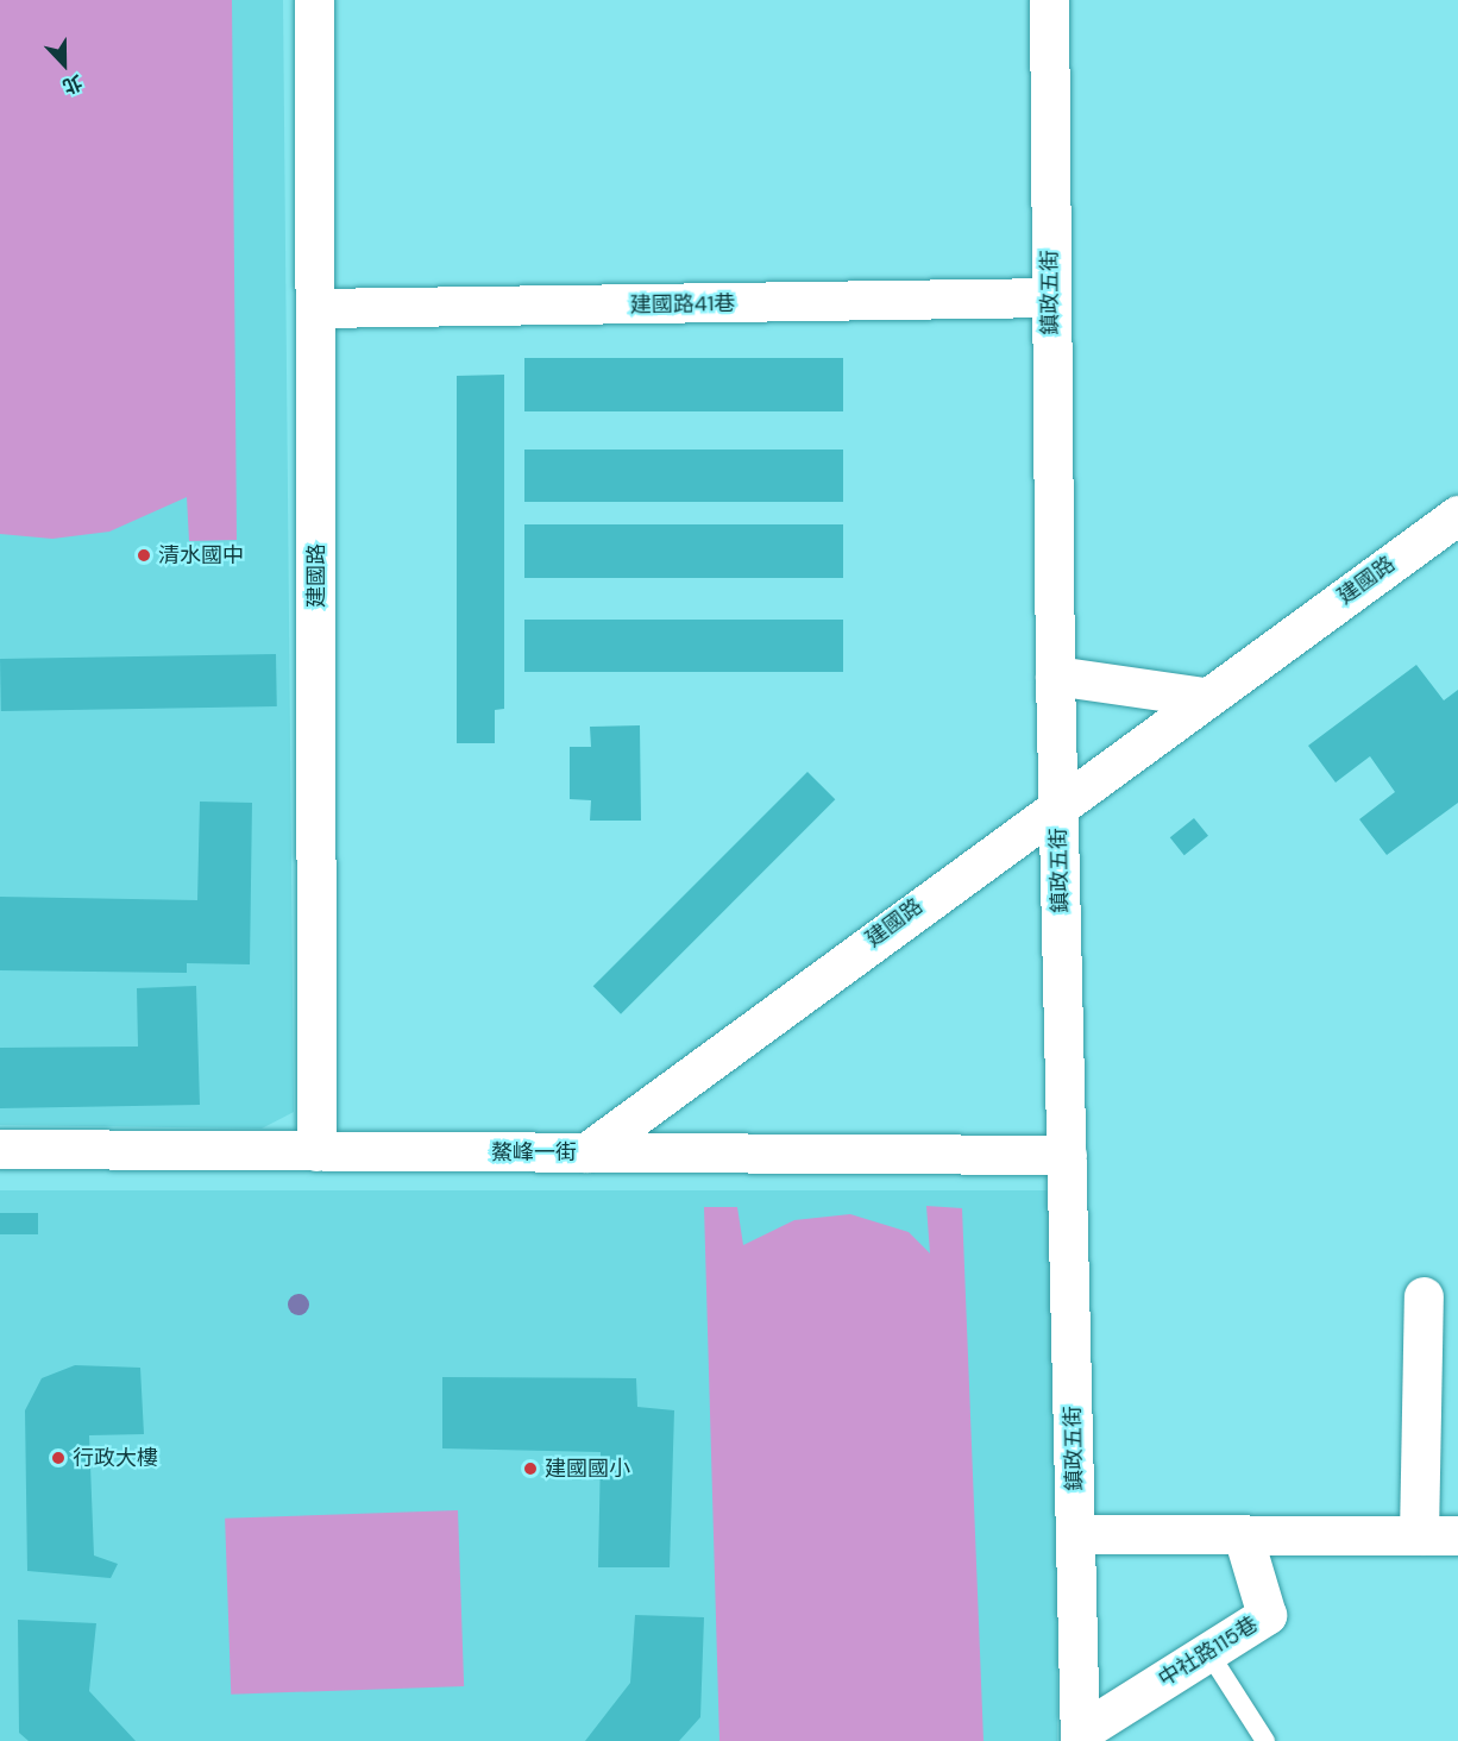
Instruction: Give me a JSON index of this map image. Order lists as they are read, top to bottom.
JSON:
{
  "streets": {
    "street": [
      "鎮政五街",
      "建國路41巷",
      "建國路",
      "鰲峰一街",
      "中社路115巷"
    ]
  },
  "crossings": [
    ["鎮政五街", "建國路41巷"],
    ["鎮政五街", "建國路"],
    ["鎮政五街", "鰲峰一街"],
    ["鎮政五街", "中社路115巷"],
    ["建國路41巷", "建國路"],
    ["建國路", "鰲峰一街"]
  ],
  "places": ["清水國中", "行政大樓", "建國國小"],
  "north": "bottom"
}
